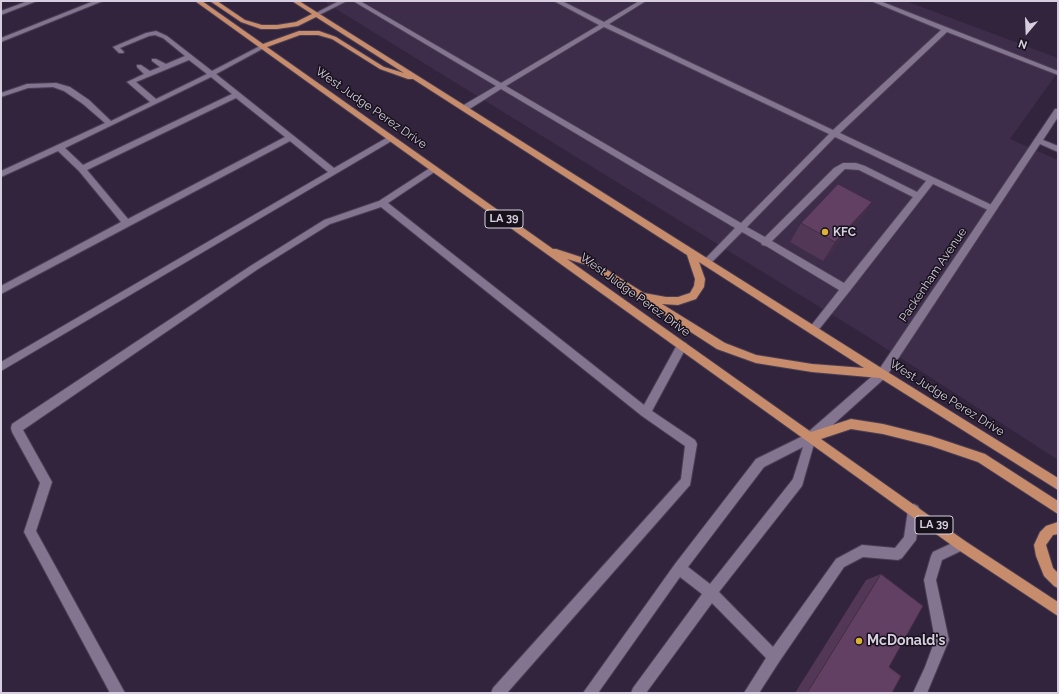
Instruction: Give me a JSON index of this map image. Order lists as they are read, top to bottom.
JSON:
{
  "streets": {
    "main road": ["West Judge Perez Drive", "LA 39"],
    "street": ["Packenham Avenue"]
  },
  "crossings": [
    ["West Judge Perez Drive", "Packenham Avenue"]
  ],
  "places": ["KFC", "McDonald's"],
  "north": "bottom"
}
